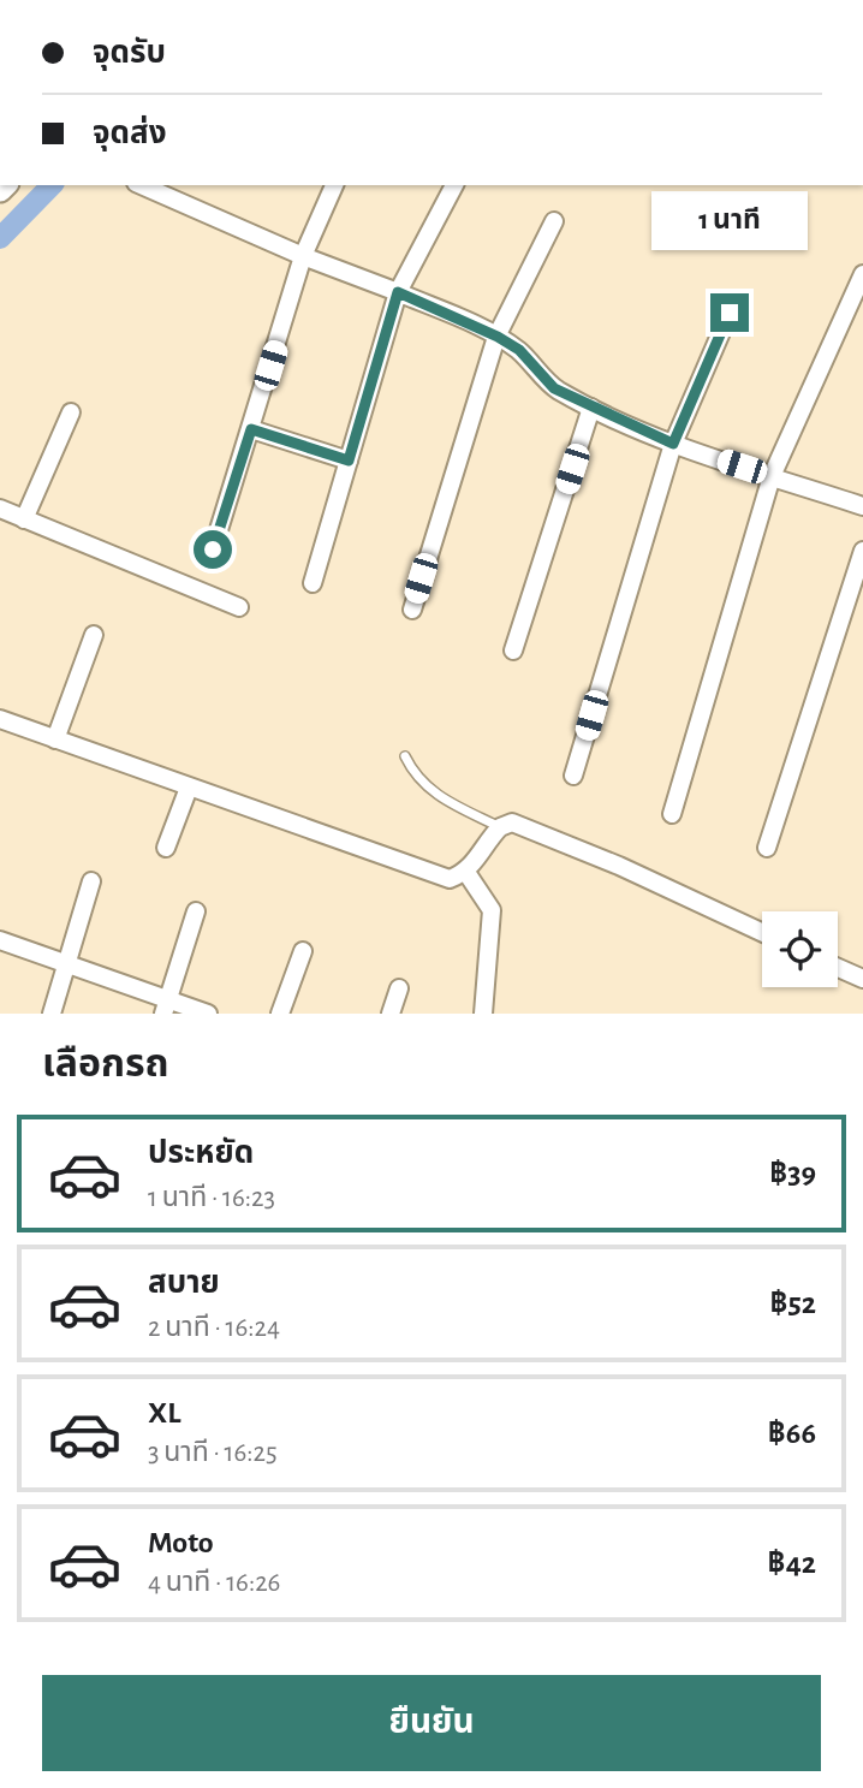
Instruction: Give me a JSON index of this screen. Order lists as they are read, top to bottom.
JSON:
{
  "page": {
    "banner": ["จุดรับ", "จุดส่ง"],
    "bubble": "1 นาที",
    "heading": "เลือกรถ",
    "list": [
      {
        "name": "ประหยัด",
        "note": "1 นาที · 16:23",
        "value": "฿39"
      },
      {
        "name": "สบาย",
        "note": "2 นาที · 16:24",
        "value": "฿52"
      },
      {
        "name": "XL",
        "note": "3 นาที · 16:25",
        "value": "฿66"
      },
      {
        "name": "Moto",
        "note": "4 นาที · 16:26",
        "value": "฿42"
      }
    ],
    "buttons": "ยืนยัน"
  }
}
